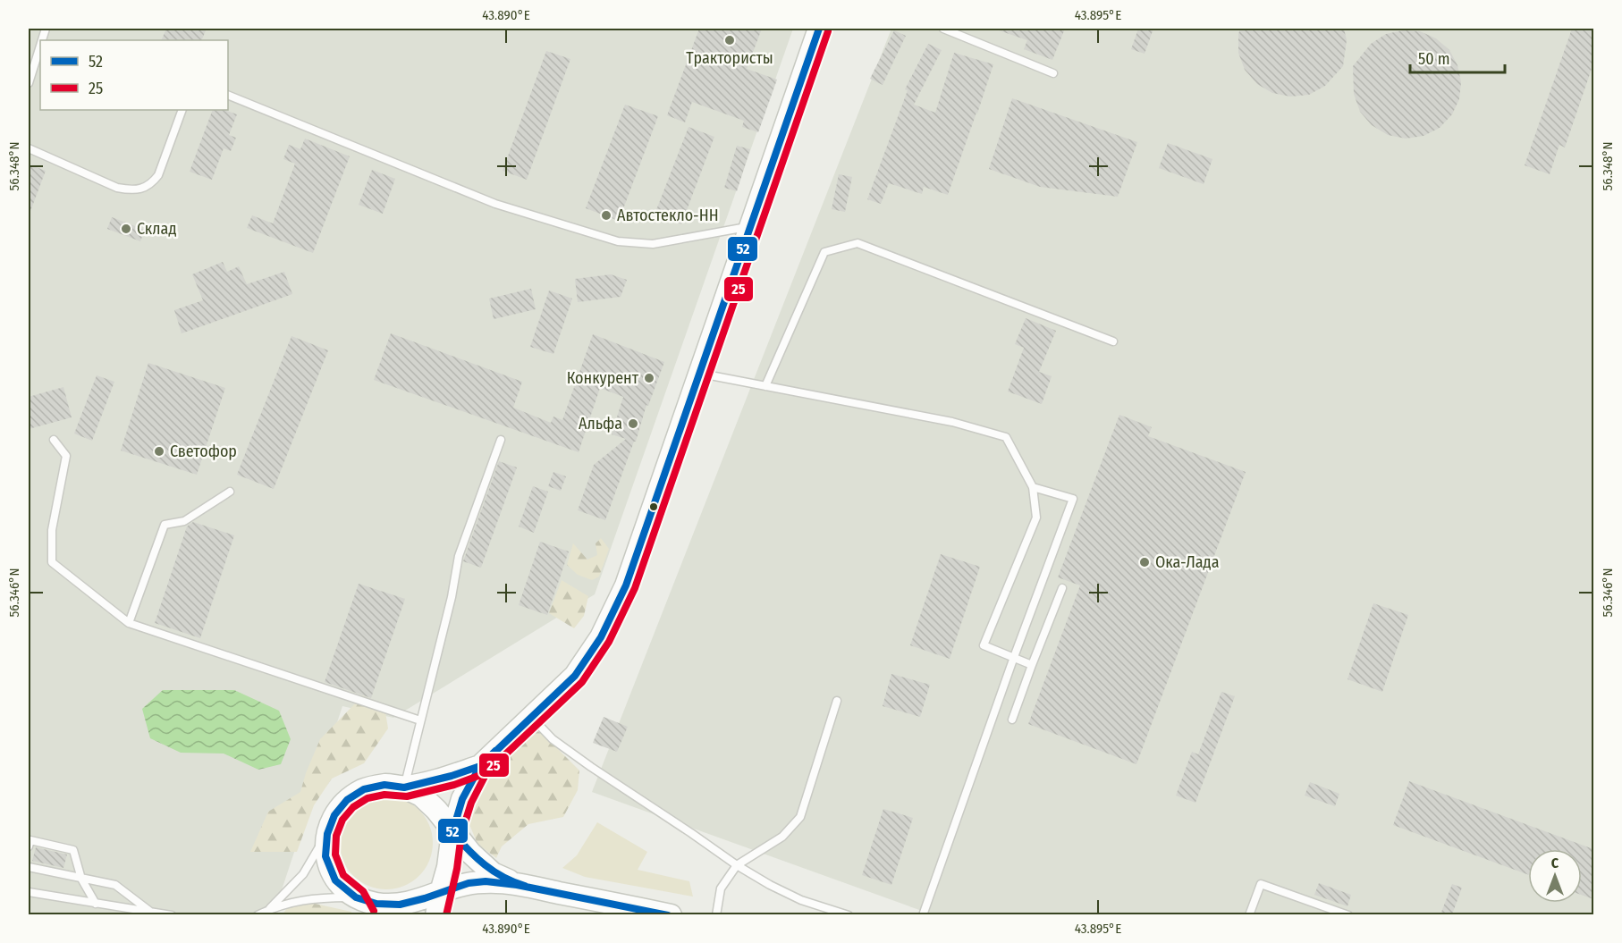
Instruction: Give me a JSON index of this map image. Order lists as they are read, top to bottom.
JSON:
{
  "places": [
    "Трактористы",
    "Автостекло-НН",
    "Склад",
    "Конкурент",
    "Альфа",
    "Светофор",
    "Ока-Лада"
  ],
  "lines": ["transit line 52", "transit line 25"],
  "legend": ["52", "25"],
  "scale_bar": "50 m",
  "north": "top",
  "coordinates": [
    "43.890°E",
    "43.895°E",
    "56.348°N",
    "56.346°N"
  ]
}
